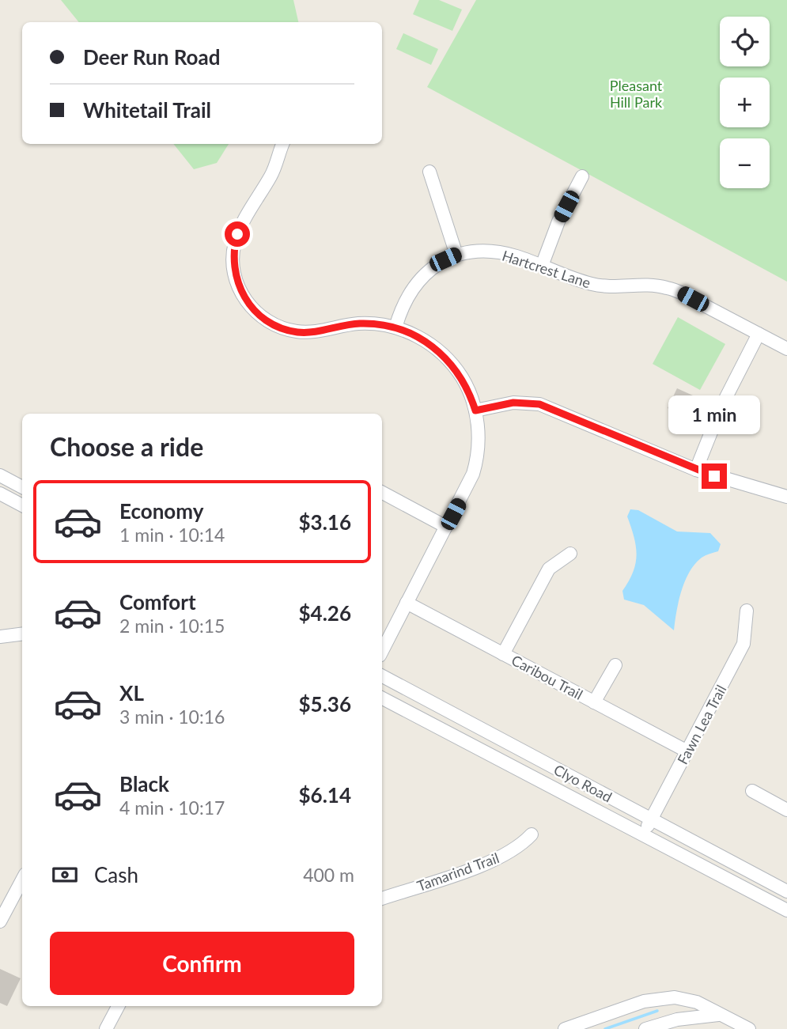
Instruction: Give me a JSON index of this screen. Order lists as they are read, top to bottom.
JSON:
{
  "streets": {
    "street": [
      "Hartcrest Lane",
      "Caribou Trail",
      "Fawn Lea Trail",
      "Clyo Road",
      "Tamarind Trail"
    ]
  },
  "crossings": [
    ["Caribou Trail", "Fawn Lea Trail"],
    ["Fawn Lea Trail", "Clyo Road"]
  ],
  "parks": ["Pleasant Hill Park"],
  "page": {
    "map_buttons": ["+", "−"],
    "banner": ["Deer Run Road", "Whitetail Trail"],
    "bubble": "1 min",
    "heading": "Choose a ride",
    "list": [
      {
        "name": "Economy",
        "note": "1 min · 10:14",
        "value": "$3.16"
      },
      {
        "name": "Comfort",
        "note": "2 min · 10:15",
        "value": "$4.26"
      },
      {
        "name": "XL",
        "note": "3 min · 10:16",
        "value": "$5.36"
      },
      {
        "name": "Black",
        "note": "4 min · 10:17",
        "value": "$6.14"
      }
    ],
    "pay": ["Cash", "400 m"],
    "buttons": "Confirm"
  }
}
